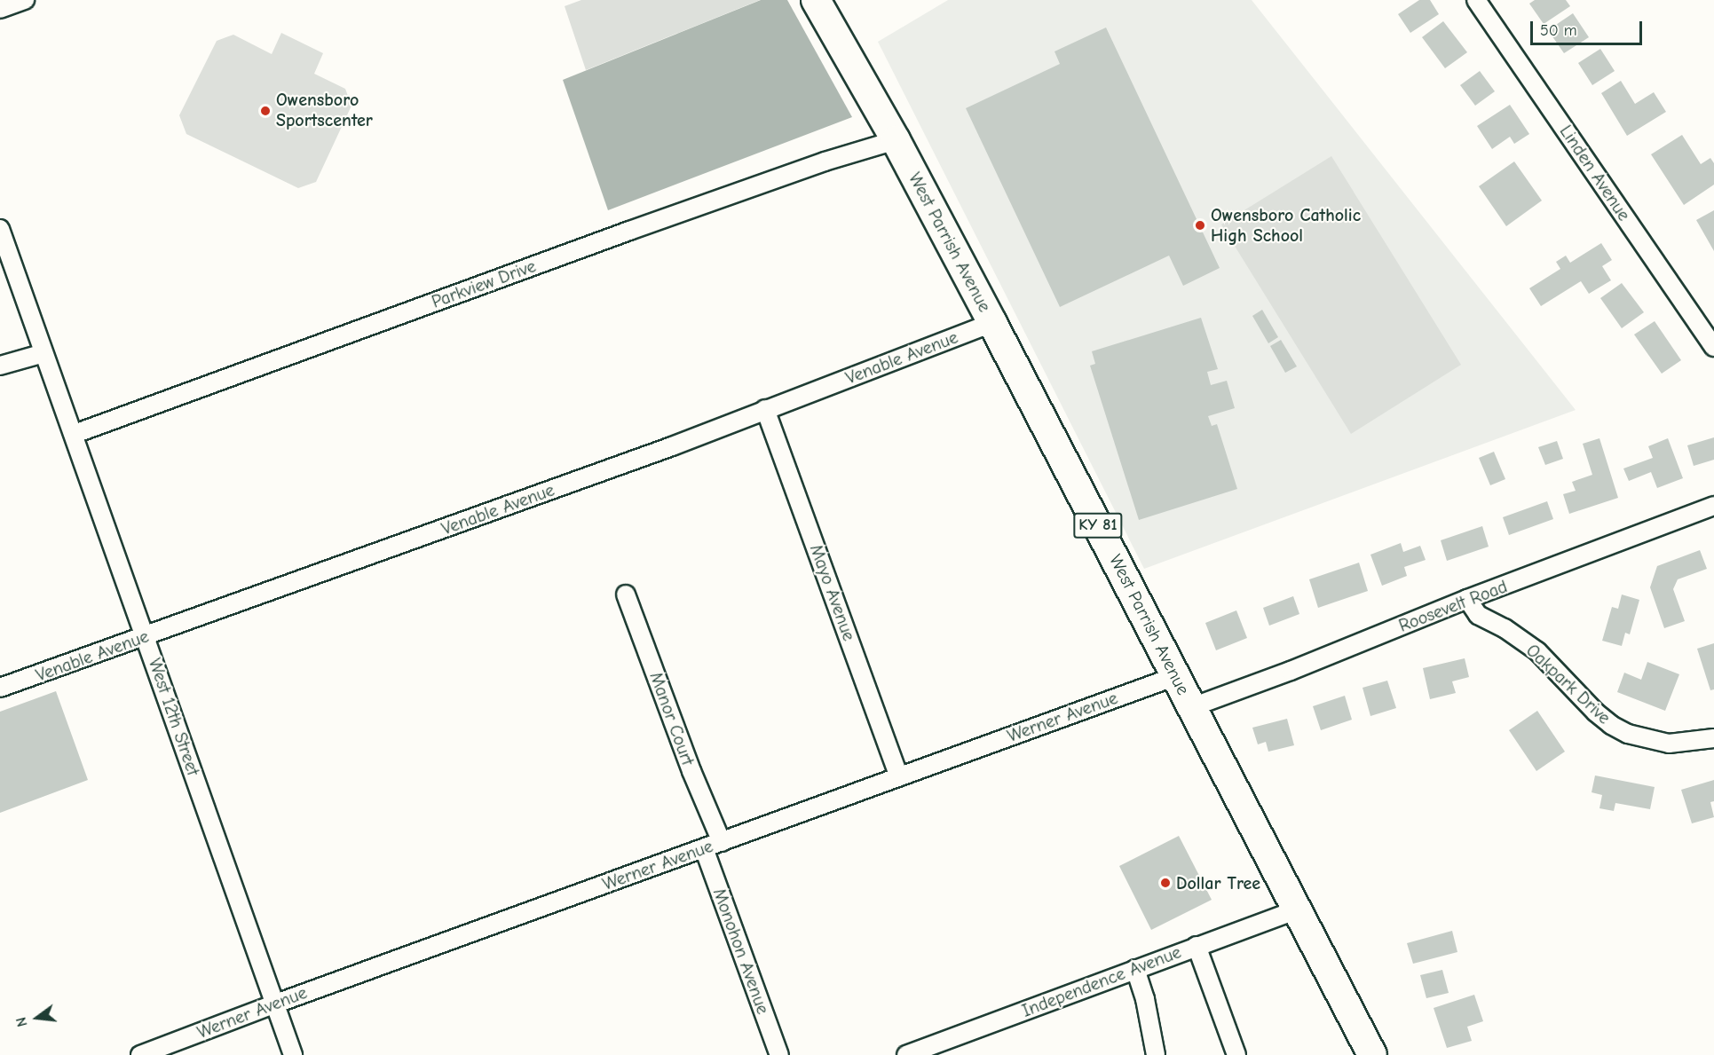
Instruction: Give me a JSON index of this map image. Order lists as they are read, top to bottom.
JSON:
{
  "streets": {
    "main road": ["West Parrish Avenue", "KY 81"],
    "street": [
      "Linden Avenue",
      "Parkview Drive",
      "Venable Avenue",
      "Mayo Avenue",
      "Roosevelt Road",
      "Oakpark Drive",
      "West 12th Street",
      "Werner Avenue",
      "Manor Court",
      "Monohon Avenue",
      "Independence Avenue"
    ]
  },
  "crossings": [
    ["West Parrish Avenue", "Parkview Drive"],
    ["West Parrish Avenue", "Venable Avenue"],
    ["West Parrish Avenue", "Roosevelt Road"],
    ["West Parrish Avenue", "Werner Avenue"],
    ["West Parrish Avenue", "Independence Avenue"],
    ["Parkview Drive", "West 12th Street"],
    ["Venable Avenue", "Mayo Avenue"],
    ["Venable Avenue", "West 12th Street"],
    ["Mayo Avenue", "Werner Avenue"],
    ["Roosevelt Road", "Oakpark Drive"],
    ["West 12th Street", "Werner Avenue"],
    ["Werner Avenue", "Manor Court"],
    ["Werner Avenue", "Monohon Avenue"]
  ],
  "places": ["Owensboro Sportscenter", "Owensboro Catholic High School", "Dollar Tree"],
  "scale_bar": "50 m",
  "north": "left"
}
